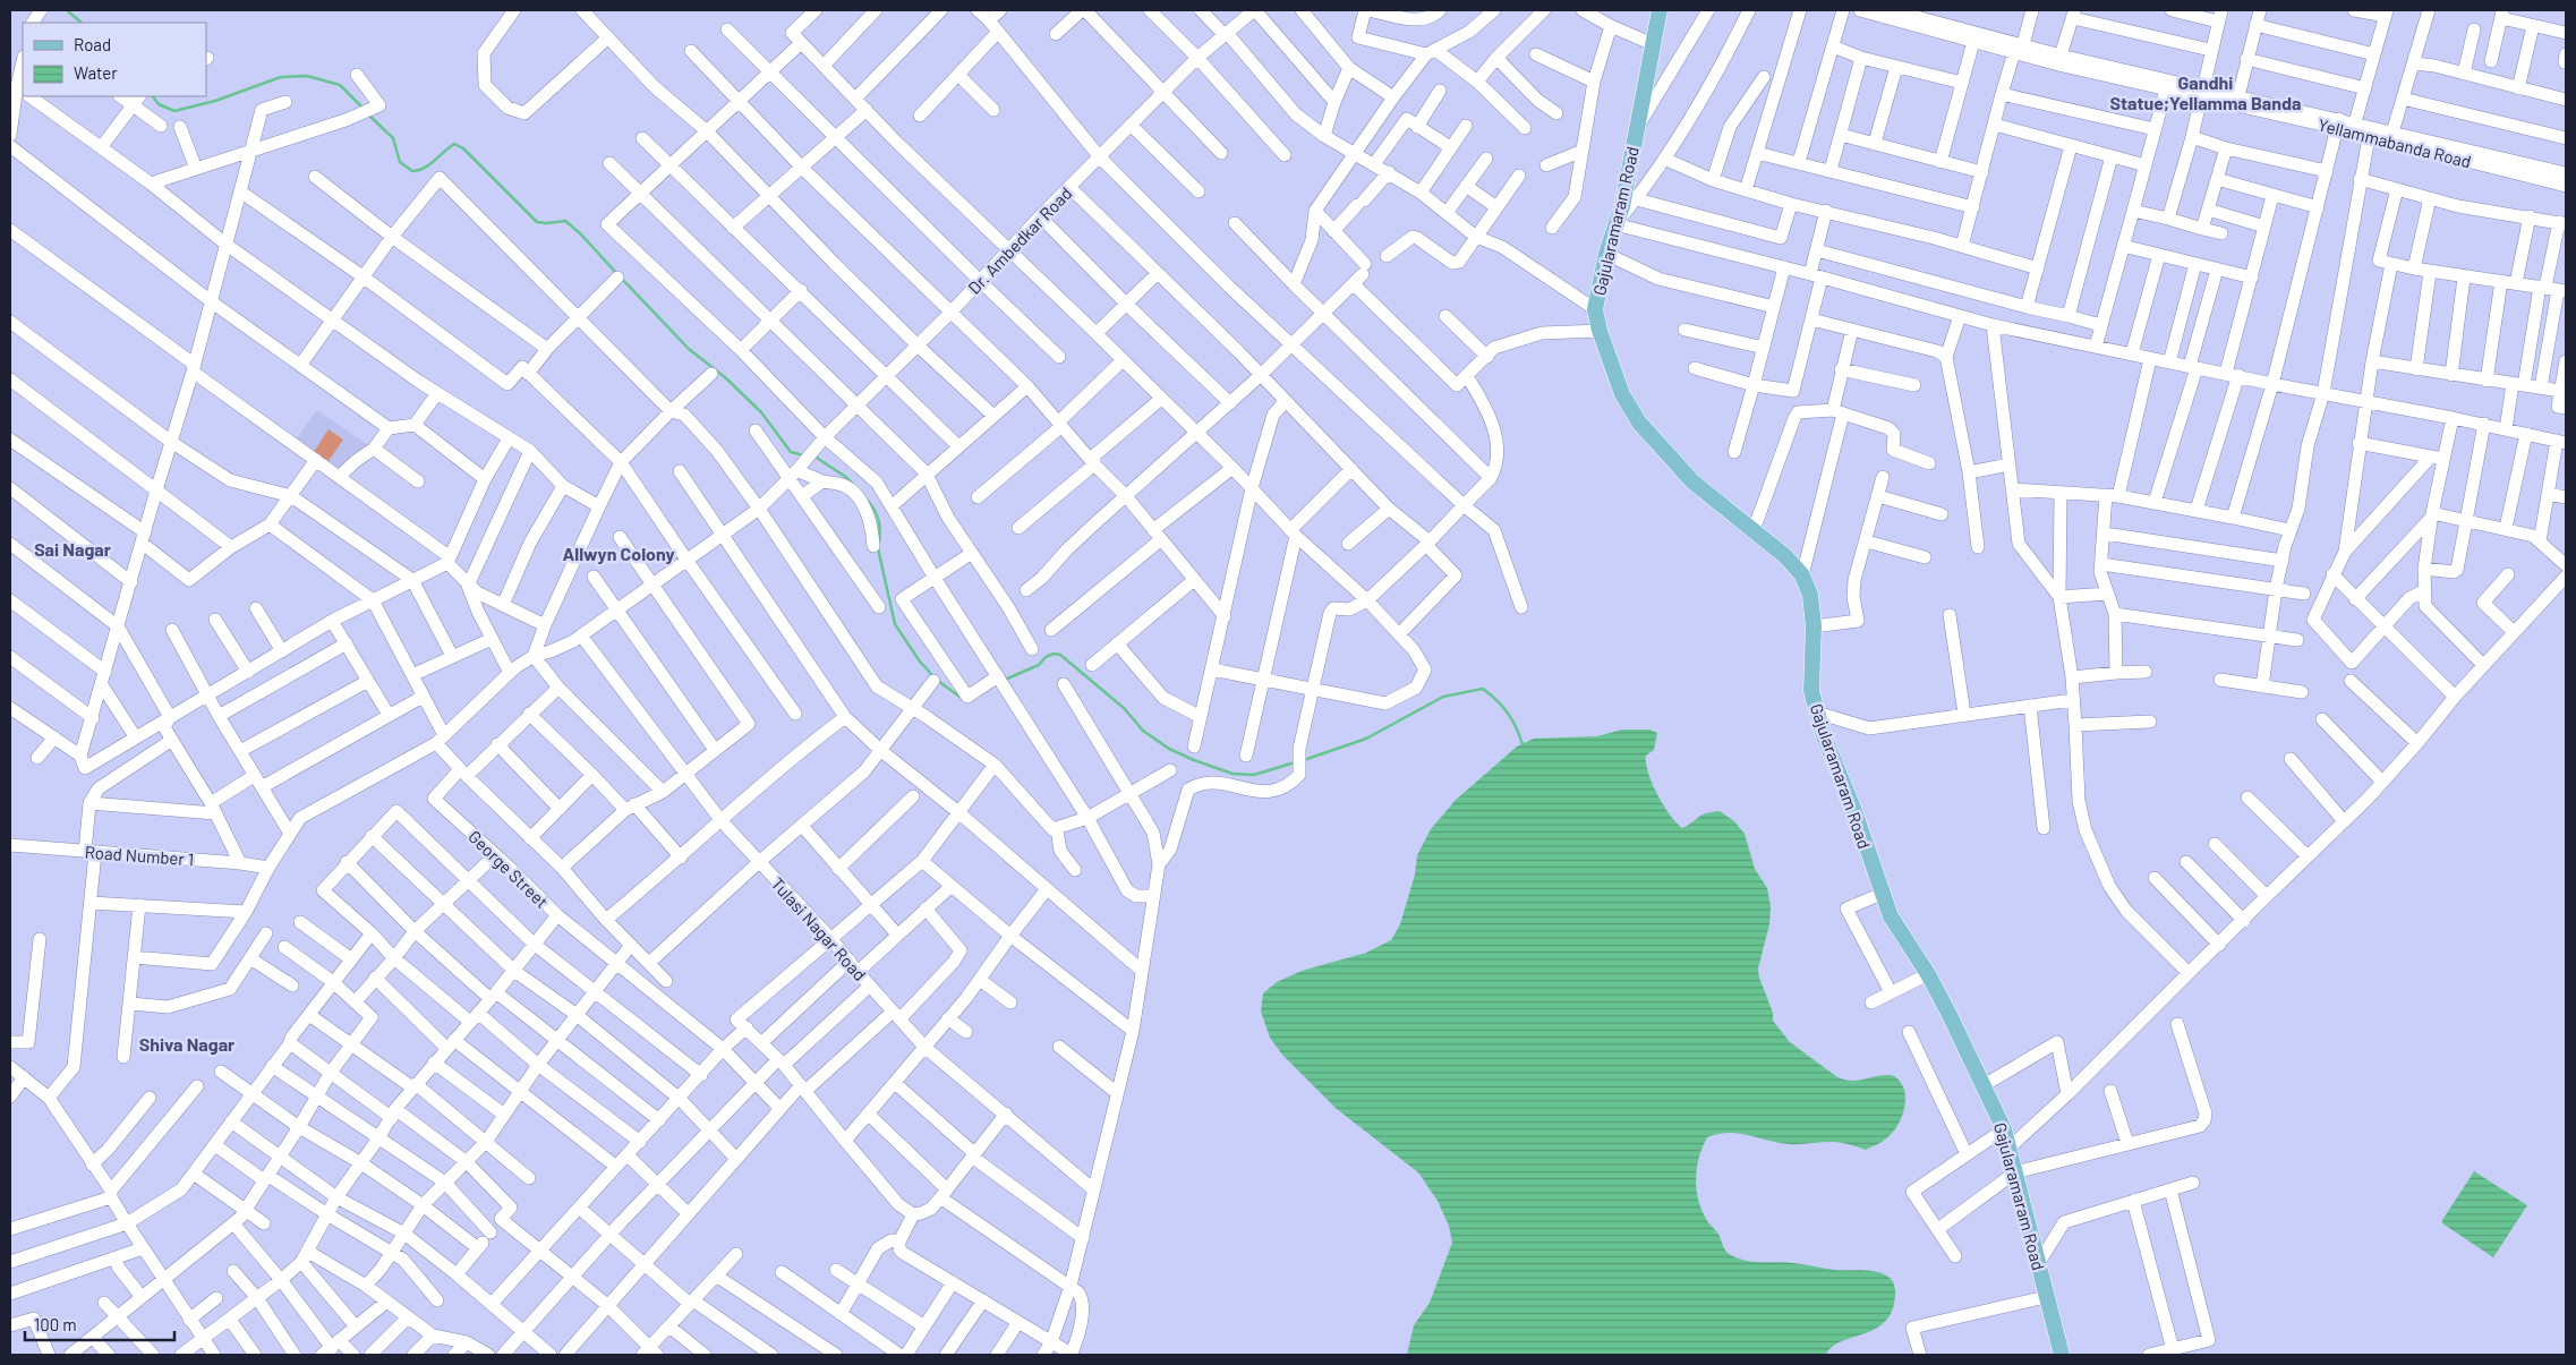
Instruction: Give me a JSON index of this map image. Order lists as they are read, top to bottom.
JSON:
{
  "streets": {
    "main road": ["Gajularamaram Road"],
    "street": [
      "Yellammabanda Road",
      "Dr. Ambedkar Road",
      "Road Number 1",
      "George Street",
      "Tulasi Nagar Road"
    ]
  },
  "crossings": [
    ["Dr. Ambedkar Road", "Road Number 1"],
    ["Dr. Ambedkar Road", "Tulasi Nagar Road"]
  ],
  "districts": [
    "Gandhi Statue;Yellamma Banda",
    "Sai Nagar",
    "Allwyn Colony",
    "Shiva Nagar"
  ],
  "legend": ["Road", "Water"],
  "scale_bar": "100 m"
}
